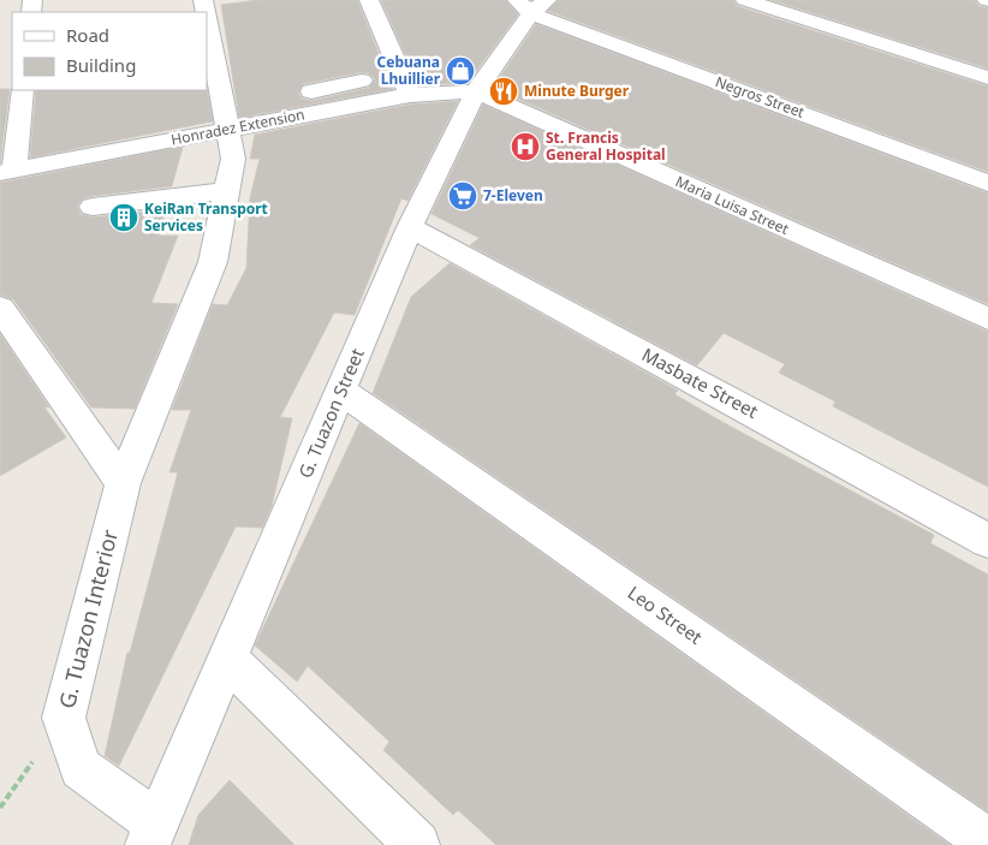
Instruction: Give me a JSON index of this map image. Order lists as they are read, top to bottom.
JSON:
{
  "streets": {
    "street": [
      "Negros Street",
      "Honradez Extension",
      "Maria Luisa Street",
      "Masbate Street",
      "G. Tuazon Street",
      "Leo Street",
      "G. Tuazon Interior"
    ]
  },
  "crossings": [
    ["Negros Street", "G. Tuazon Street"],
    ["Honradez Extension", "Maria Luisa Street"],
    ["Honradez Extension", "G. Tuazon Street"],
    ["Honradez Extension", "G. Tuazon Interior"],
    ["Maria Luisa Street", "G. Tuazon Street"],
    ["Masbate Street", "G. Tuazon Street"],
    ["G. Tuazon Street", "Leo Street"],
    ["G. Tuazon Street", "G. Tuazon Interior"]
  ],
  "places": {
    "shop": ["Cebuana Lhuillier"],
    "restaurant": ["Minute Burger"],
    "hospital": ["St. Francis General Hospital"],
    "supermarket": ["7-Eleven"],
    "building": ["KeiRan Transport Services"]
  },
  "legend": ["Road", "Building"]
}
